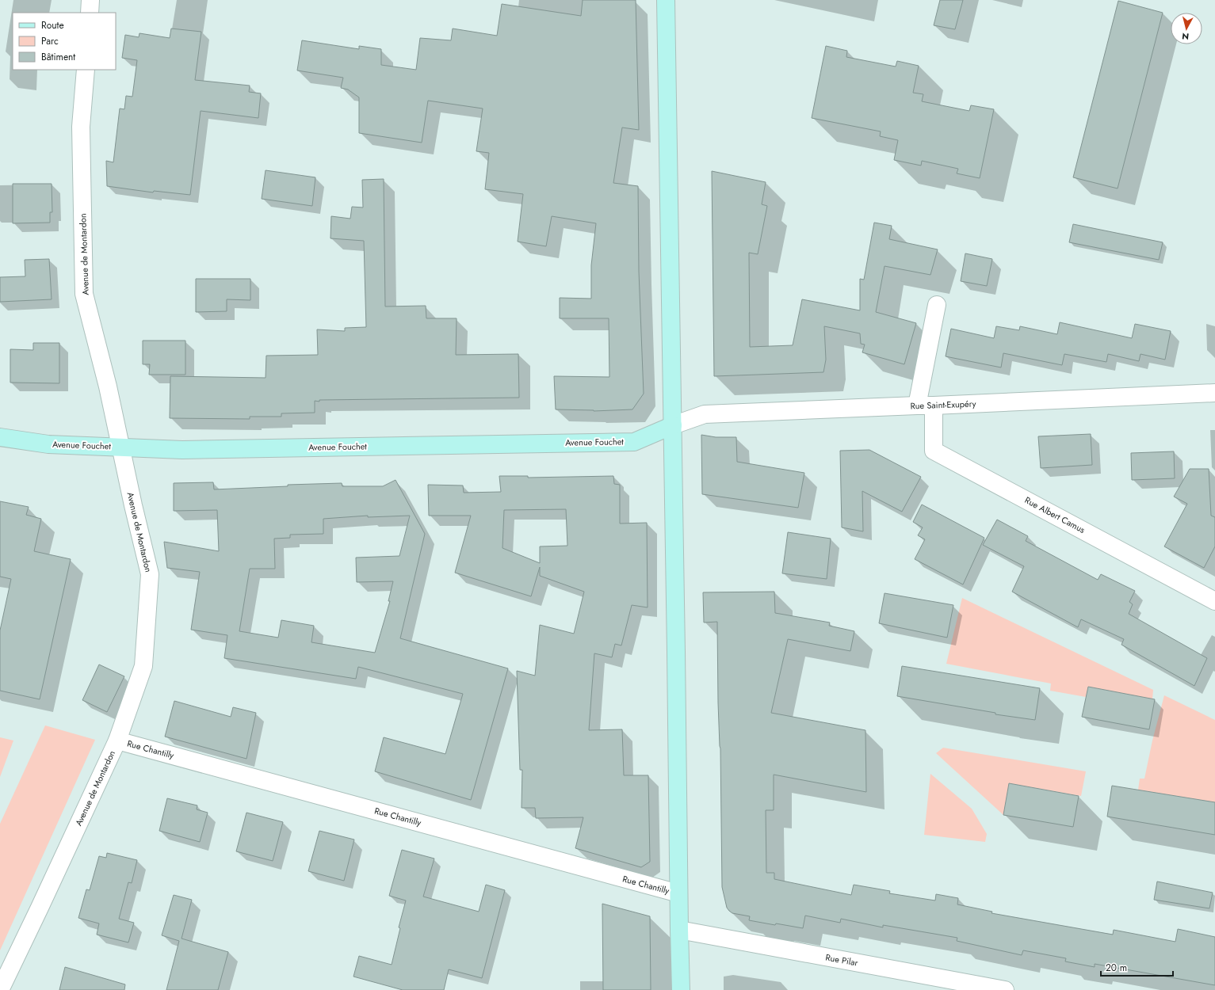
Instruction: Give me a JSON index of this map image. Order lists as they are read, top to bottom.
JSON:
{
  "streets": {
    "main road": ["Avenue Fouchet"],
    "street": [
      "Avenue de Montardon",
      "Rue Saint-Exupéry",
      "Rue Albert Camus",
      "Rue Chantilly",
      "Rue Pilar"
    ]
  },
  "crossings": [
    ["Avenue de Montardon", "Avenue Fouchet"],
    ["Avenue de Montardon", "Rue Chantilly"],
    ["Rue Saint-Exupéry", "Avenue Fouchet"],
    ["Rue Saint-Exupéry", "Rue Albert Camus"]
  ],
  "legend": ["Route", "Parc", "Bâtiment"],
  "scale_bar": "20 m",
  "north": "bottom"
}
